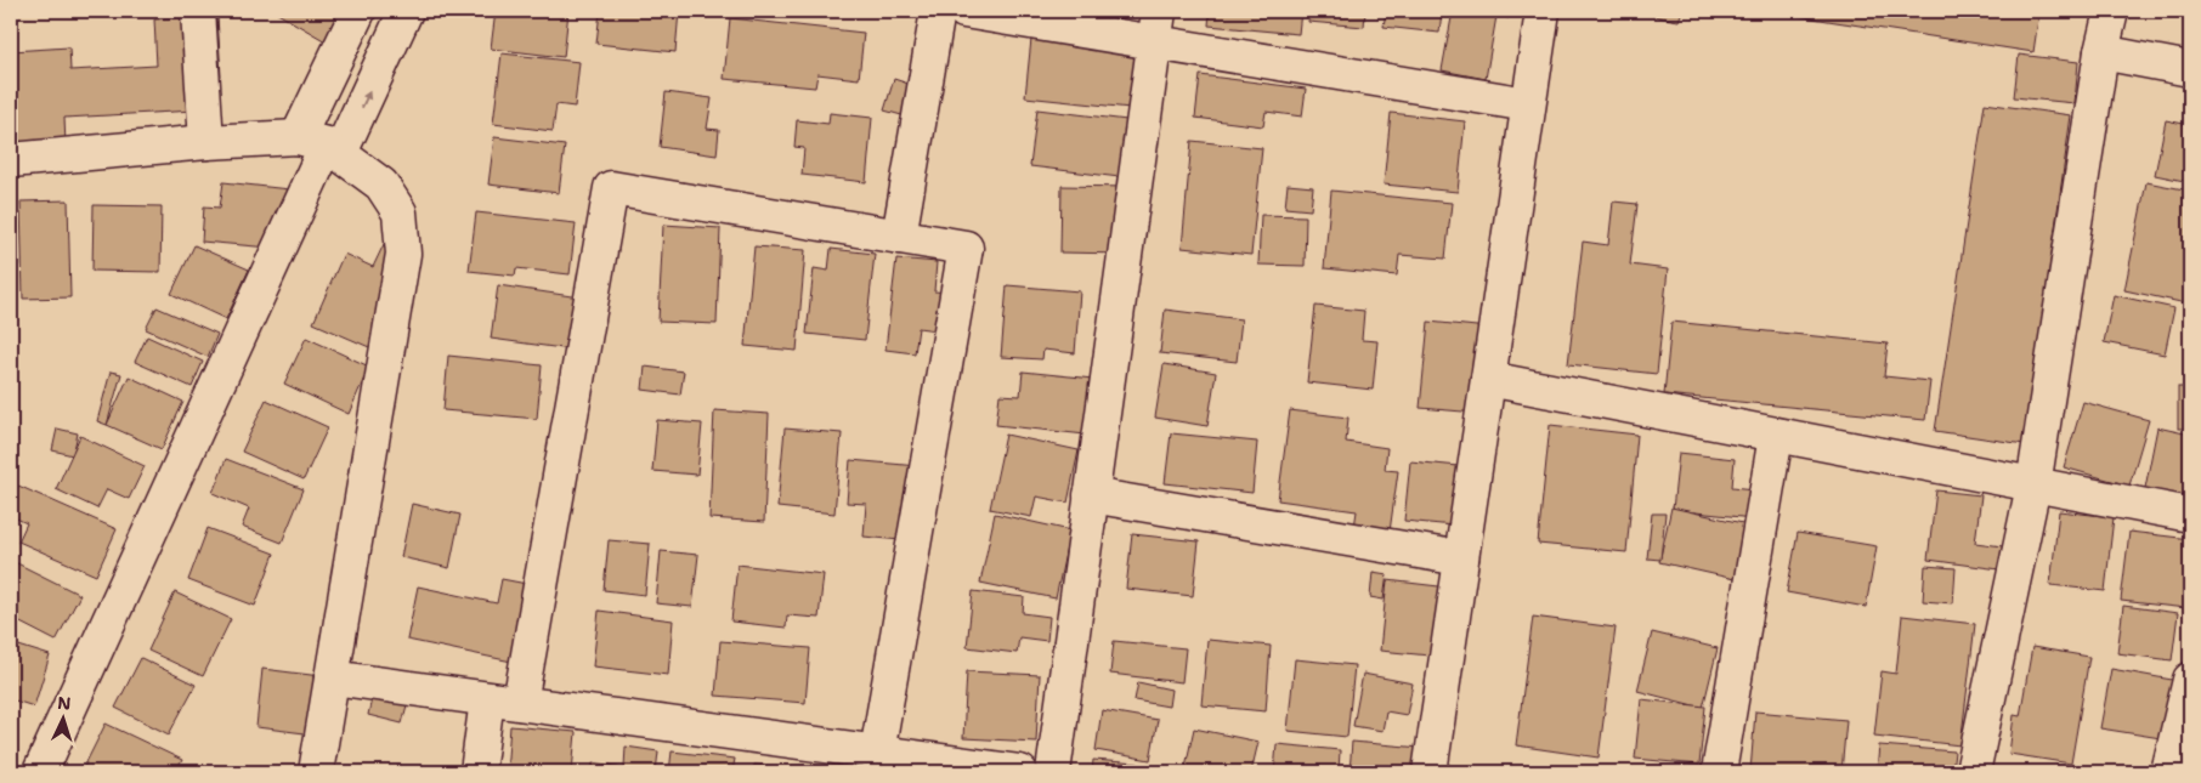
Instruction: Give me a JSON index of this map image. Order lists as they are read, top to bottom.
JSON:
{
  "north": "top"
}
